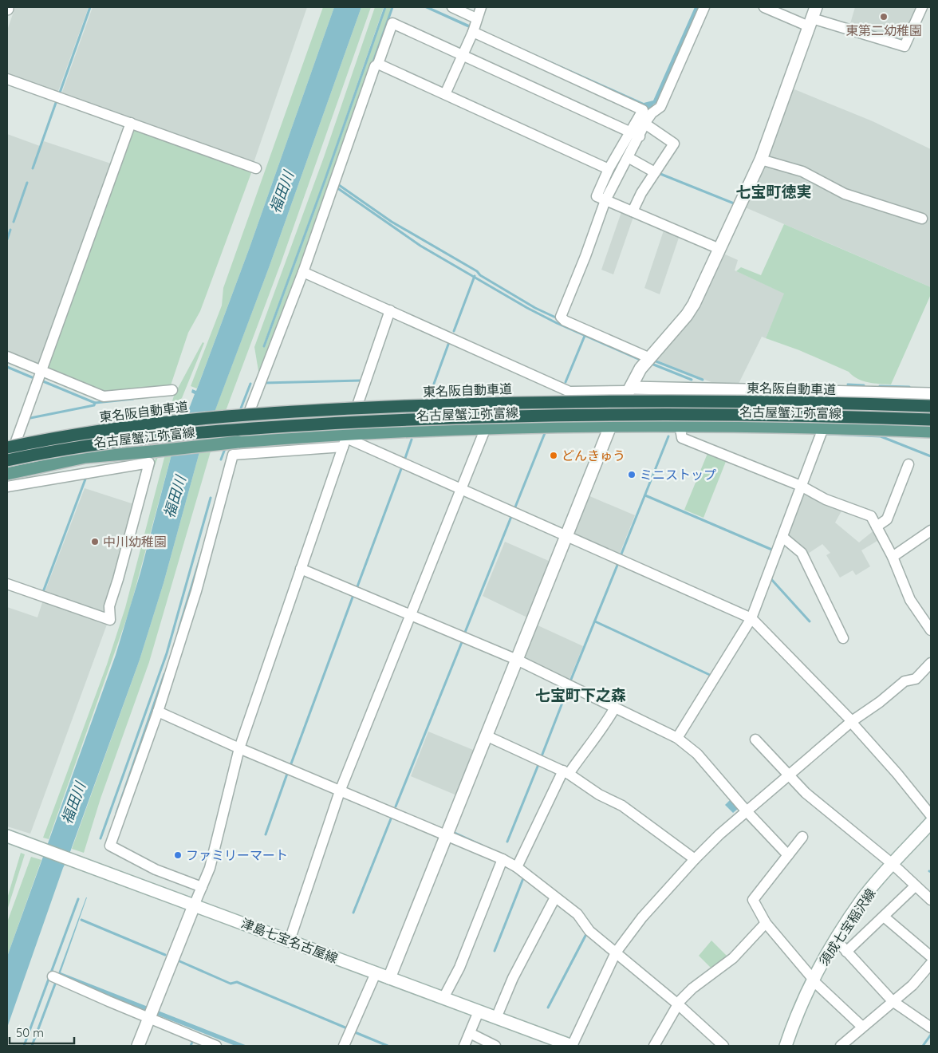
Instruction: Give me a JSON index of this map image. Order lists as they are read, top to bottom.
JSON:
{
  "streets": {
    "highway": ["東名阪自動車道"],
    "main road": ["名古屋蟹江弥富線"],
    "street": ["須成七宝稲沢線", "津島七宝名古屋線"]
  },
  "districts": ["七宝町徳実", "七宝町下之森"],
  "water": ["福田川"],
  "places": [
    "東第二幼稚園",
    "どんきゅう",
    "ミニストップ",
    "中川幼稚園",
    "ファミリーマート"
  ],
  "scale_bar": "50 m"
}
